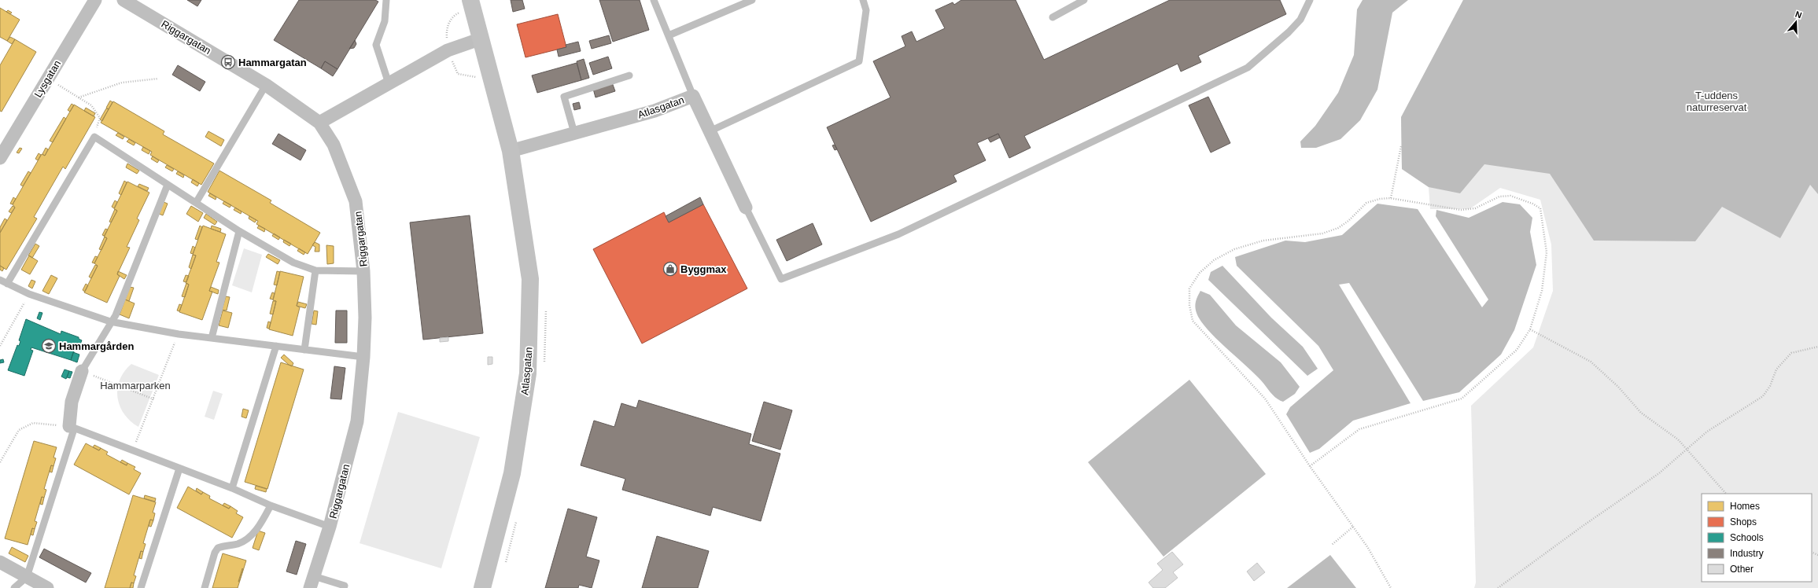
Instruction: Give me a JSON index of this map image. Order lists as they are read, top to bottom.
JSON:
{
  "streets": {
    "street": ["Riggargatan", "Lysgatan", "Atlasgatan"]
  },
  "parks": ["T-uddens naturreservat", "Hammarparken"],
  "places": {
    "bus stop": ["Hammargatan"],
    "shop": ["Byggmax"],
    "school or university": ["Hammargården"]
  },
  "legend": [
    "Homes",
    "Shops",
    "Schools",
    "Industry",
    "Other"
  ],
  "north": "top"
}
